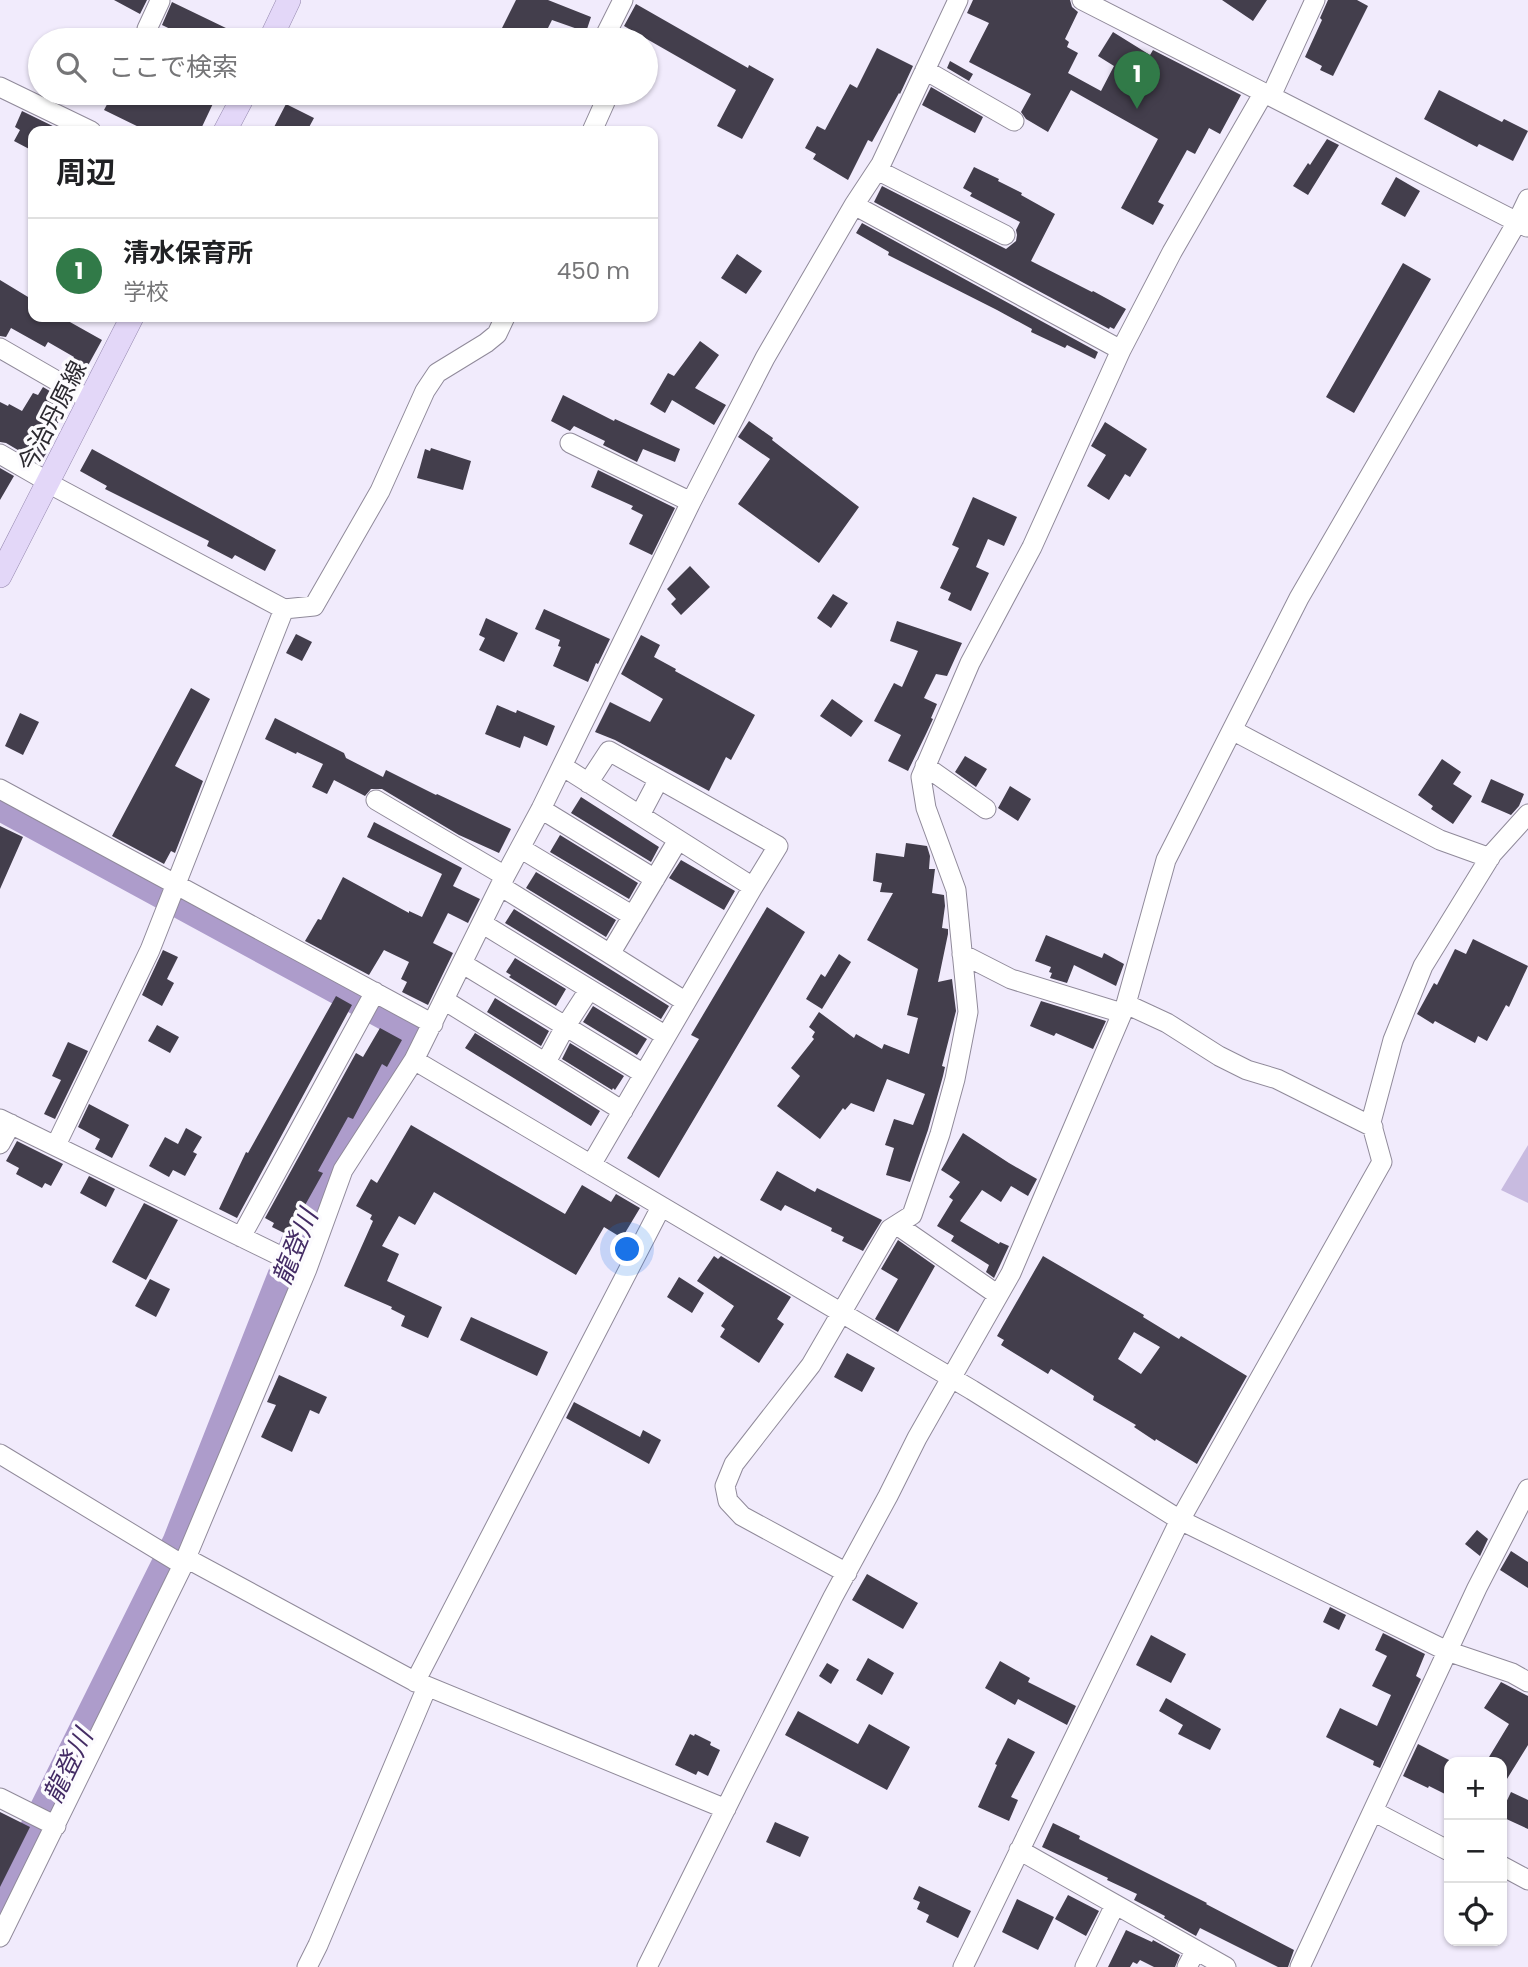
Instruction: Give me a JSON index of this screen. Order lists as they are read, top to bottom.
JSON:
{
  "streets": {
    "main road": ["今治丹原線"]
  },
  "water": ["龍登川"],
  "page": {
    "search": "ここで検索",
    "pins": "1",
    "heading": "周辺",
    "list": [
      {
        "mark": "1",
        "name": "清水保育所",
        "note": "学校",
        "value": "450 m"
      }
    ],
    "map_buttons": ["+", "−"]
  }
}
